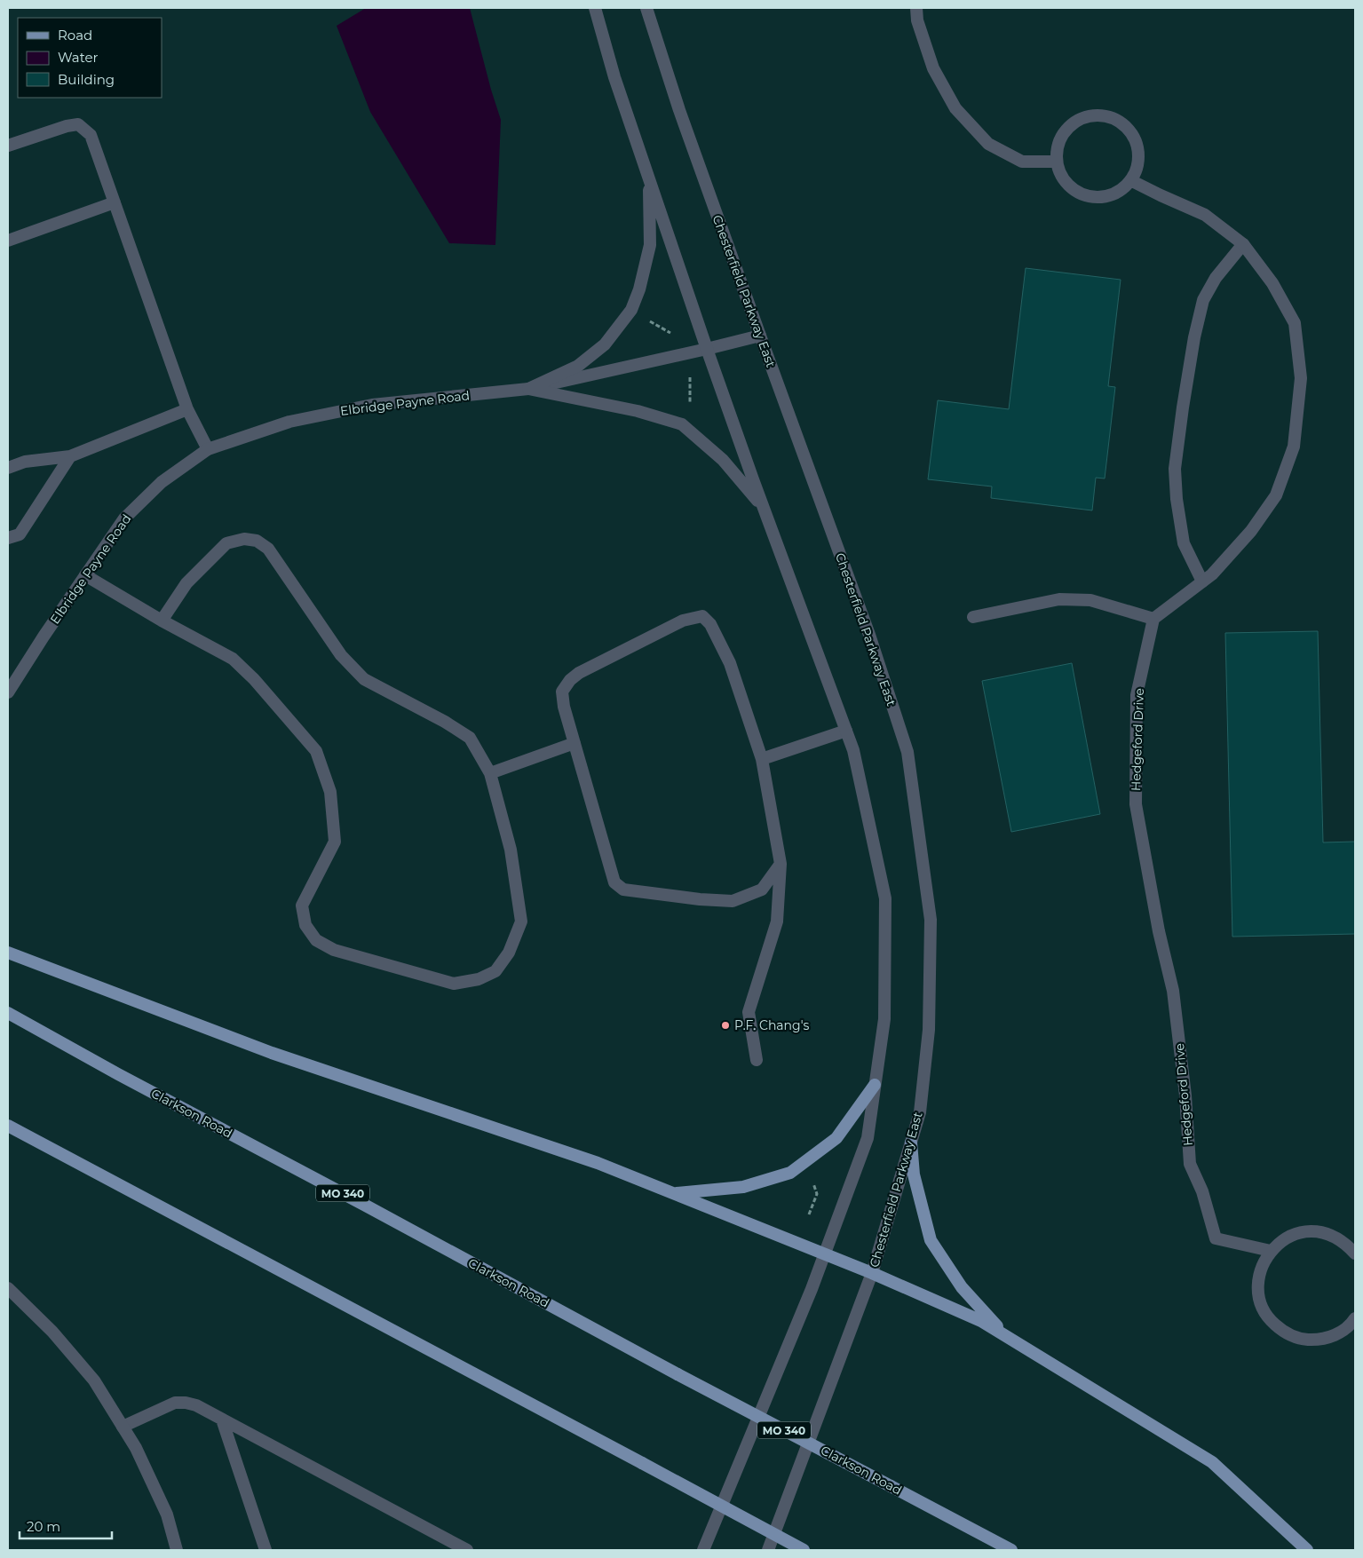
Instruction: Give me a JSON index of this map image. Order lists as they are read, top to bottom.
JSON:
{
  "streets": {
    "main road": ["Clarkson Road", "MO 340"],
    "street": ["Chesterfield Parkway East", "Elbridge Payne Road", "Hedgeford Drive"]
  },
  "crossings": [
    ["Chesterfield Parkway East", "Elbridge Payne Road"]
  ],
  "places": ["P.F. Chang's"],
  "legend": ["Road", "Water", "Building"],
  "scale_bar": "20 m"
}
